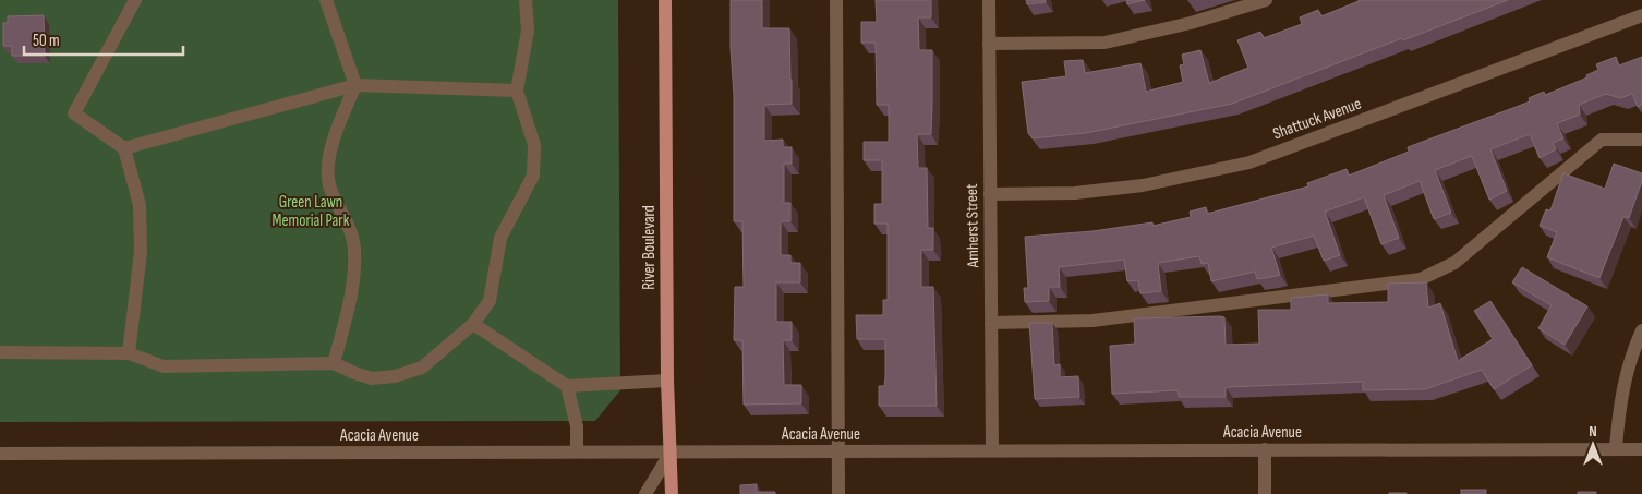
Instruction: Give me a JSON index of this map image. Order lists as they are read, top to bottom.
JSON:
{
  "streets": {
    "main road": ["River Boulevard"],
    "street": ["Shattuck Avenue", "Amherst Street", "Acacia Avenue"]
  },
  "crossings": [
    ["Shattuck Avenue", "Amherst Street"],
    ["Amherst Street", "Acacia Avenue"],
    ["River Boulevard", "Acacia Avenue"]
  ],
  "parks": ["Green Lawn Memorial Park"],
  "scale_bar": "50 m",
  "north": "top"
}
